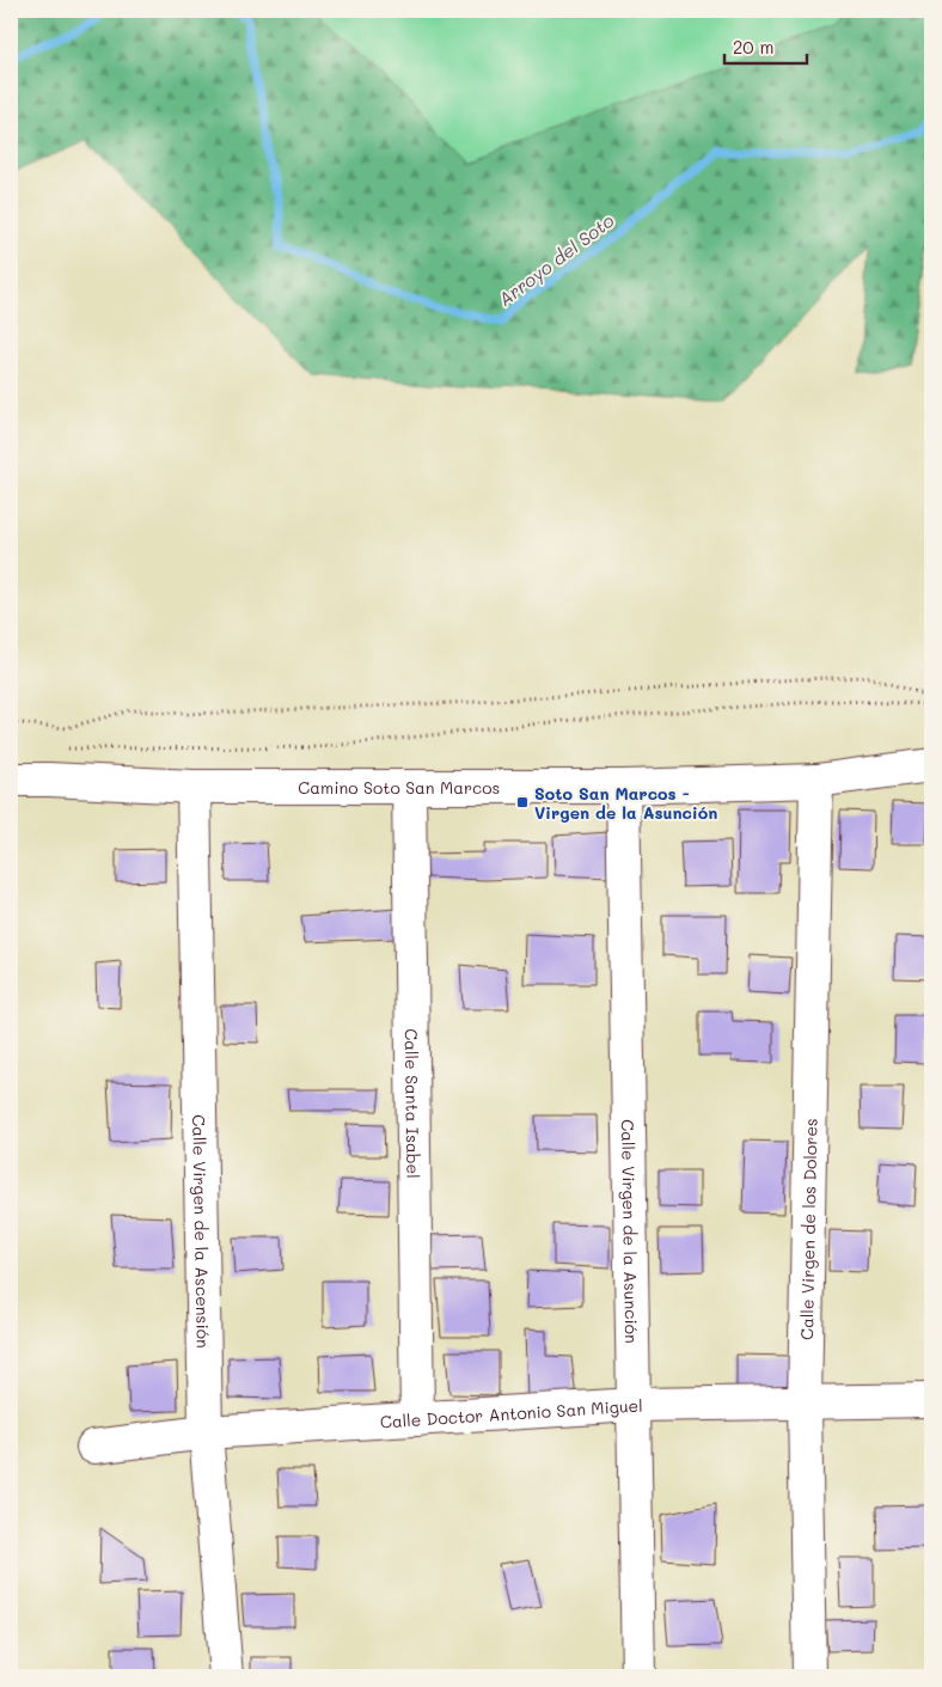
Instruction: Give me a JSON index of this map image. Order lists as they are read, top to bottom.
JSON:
{
  "streets": {
    "street": [
      "Camino Soto San Marcos",
      "Calle Santa Isabel",
      "Calle Virgen de los Dolores",
      "Calle Virgen de la Asunción",
      "Calle Virgen de la Ascensión",
      "Calle Doctor Antonio San Miguel"
    ]
  },
  "crossings": [
    ["Camino Soto San Marcos", "Calle Santa Isabel"],
    ["Camino Soto San Marcos", "Calle Virgen de los Dolores"],
    ["Camino Soto San Marcos", "Calle Virgen de la Asunción"],
    ["Camino Soto San Marcos", "Calle Virgen de la Ascensión"],
    ["Calle Santa Isabel", "Calle Doctor Antonio San Miguel"],
    ["Calle Virgen de los Dolores", "Calle Doctor Antonio San Miguel"],
    ["Calle Virgen de la Asunción", "Calle Doctor Antonio San Miguel"],
    ["Calle Virgen de la Ascensión", "Calle Doctor Antonio San Miguel"]
  ],
  "water": ["Arroyo del Soto"],
  "places": {
    "transit": ["Soto San Marcos - Virgen de la Asunción"]
  },
  "scale_bar": "20 m"
}
